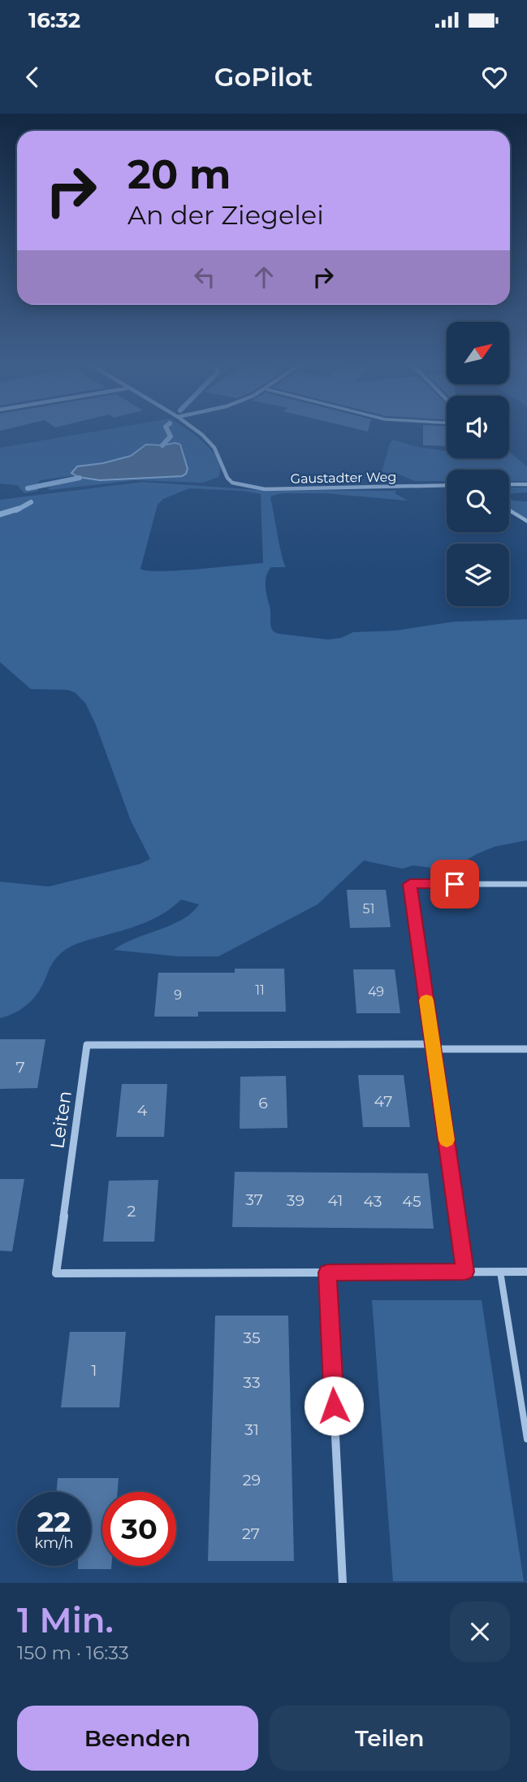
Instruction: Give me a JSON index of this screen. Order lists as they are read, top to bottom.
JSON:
{
  "streets": {
    "street": ["Gaustadter Weg", "Leiten"]
  },
  "house_numbers": [
    "51",
    "11",
    "49",
    "9",
    "7",
    "47",
    "6",
    "4",
    "37",
    "39",
    "41",
    "43",
    "45",
    "2",
    "35",
    "1",
    "33",
    "31",
    "29",
    "27"
  ],
  "north": "top right",
  "page": {
    "status": "16:32",
    "header": "GoPilot",
    "turn": ["20 m", "An der Ziegelei"],
    "speed": "22 km/h",
    "limit": "30",
    "heading": ["1 Min.", "150 m · 16:33"],
    "buttons": ["Beenden", "Teilen"]
  }
}
